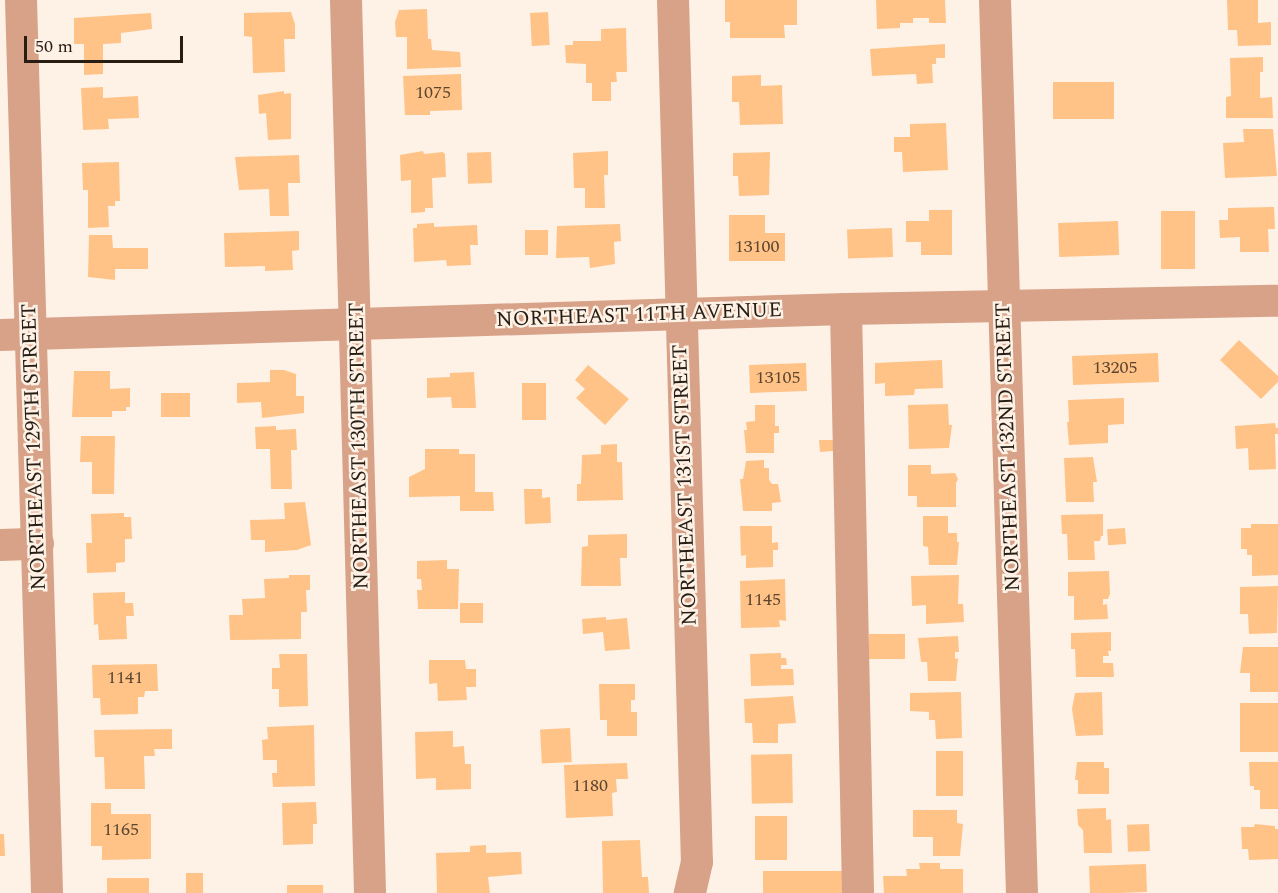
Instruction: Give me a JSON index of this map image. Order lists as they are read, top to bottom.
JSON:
{
  "streets": {
    "street": [
      "NORTHEAST 11TH AVENUE",
      "NORTHEAST 130TH STREET",
      "NORTHEAST 129TH STREET",
      "NORTHEAST 132ND STREET",
      "NORTHEAST 131ST STREET"
    ]
  },
  "crossings": [
    ["NORTHEAST 11TH AVENUE", "NORTHEAST 130TH STREET"],
    ["NORTHEAST 11TH AVENUE", "NORTHEAST 129TH STREET"],
    ["NORTHEAST 11TH AVENUE", "NORTHEAST 132ND STREET"],
    ["NORTHEAST 11TH AVENUE", "NORTHEAST 131ST STREET"]
  ],
  "house_numbers": [
    "1075",
    "13100",
    "13205",
    "13105",
    "1145",
    "1141",
    "1180",
    "1165"
  ],
  "scale_bar": "50 m"
}
